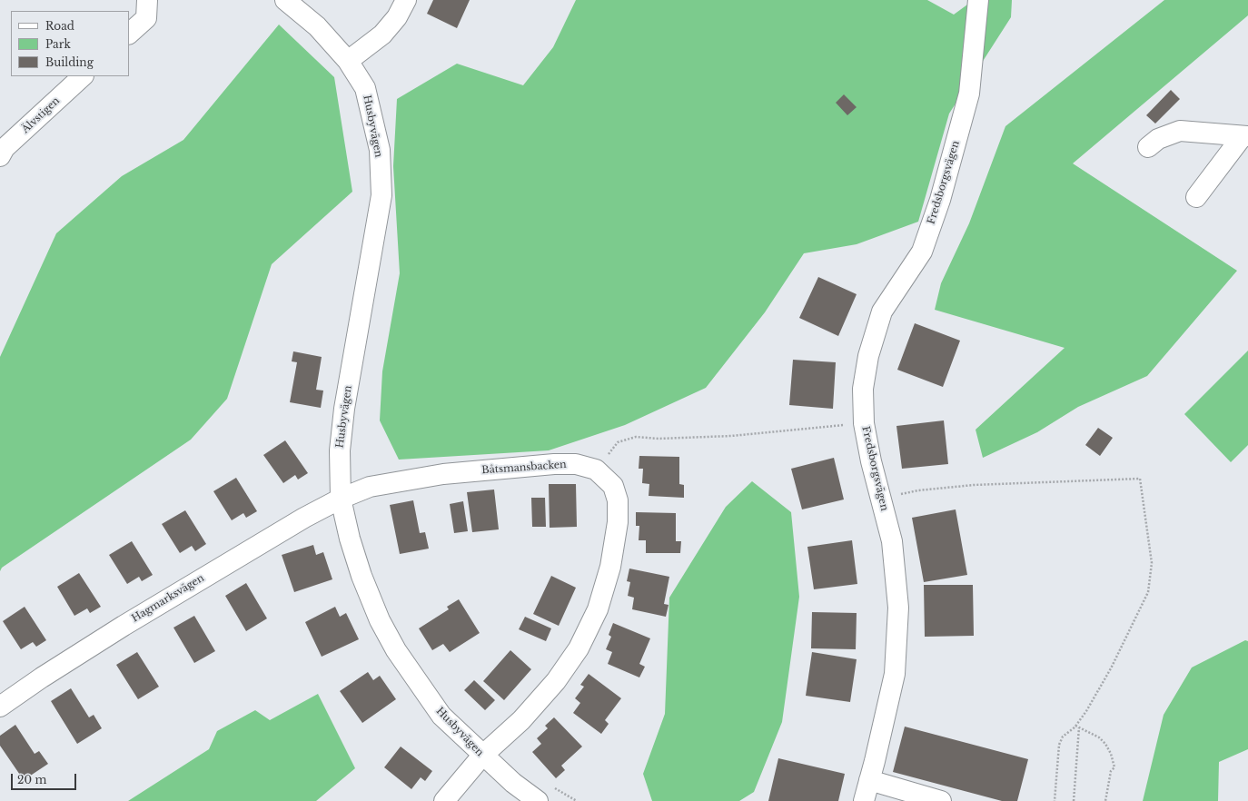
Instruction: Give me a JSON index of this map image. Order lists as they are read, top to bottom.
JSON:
{
  "streets": {
    "street": [
      "Älvstigen",
      "Husbyvägen",
      "Fredsborgsvägen",
      "Båtsmansbacken",
      "Hagmarksvägen"
    ]
  },
  "crossings": [
    ["Husbyvägen", "Båtsmansbacken"],
    ["Husbyvägen", "Hagmarksvägen"],
    ["Båtsmansbacken", "Hagmarksvägen"]
  ],
  "legend": ["Road", "Park", "Building"],
  "scale_bar": "20 m"
}
